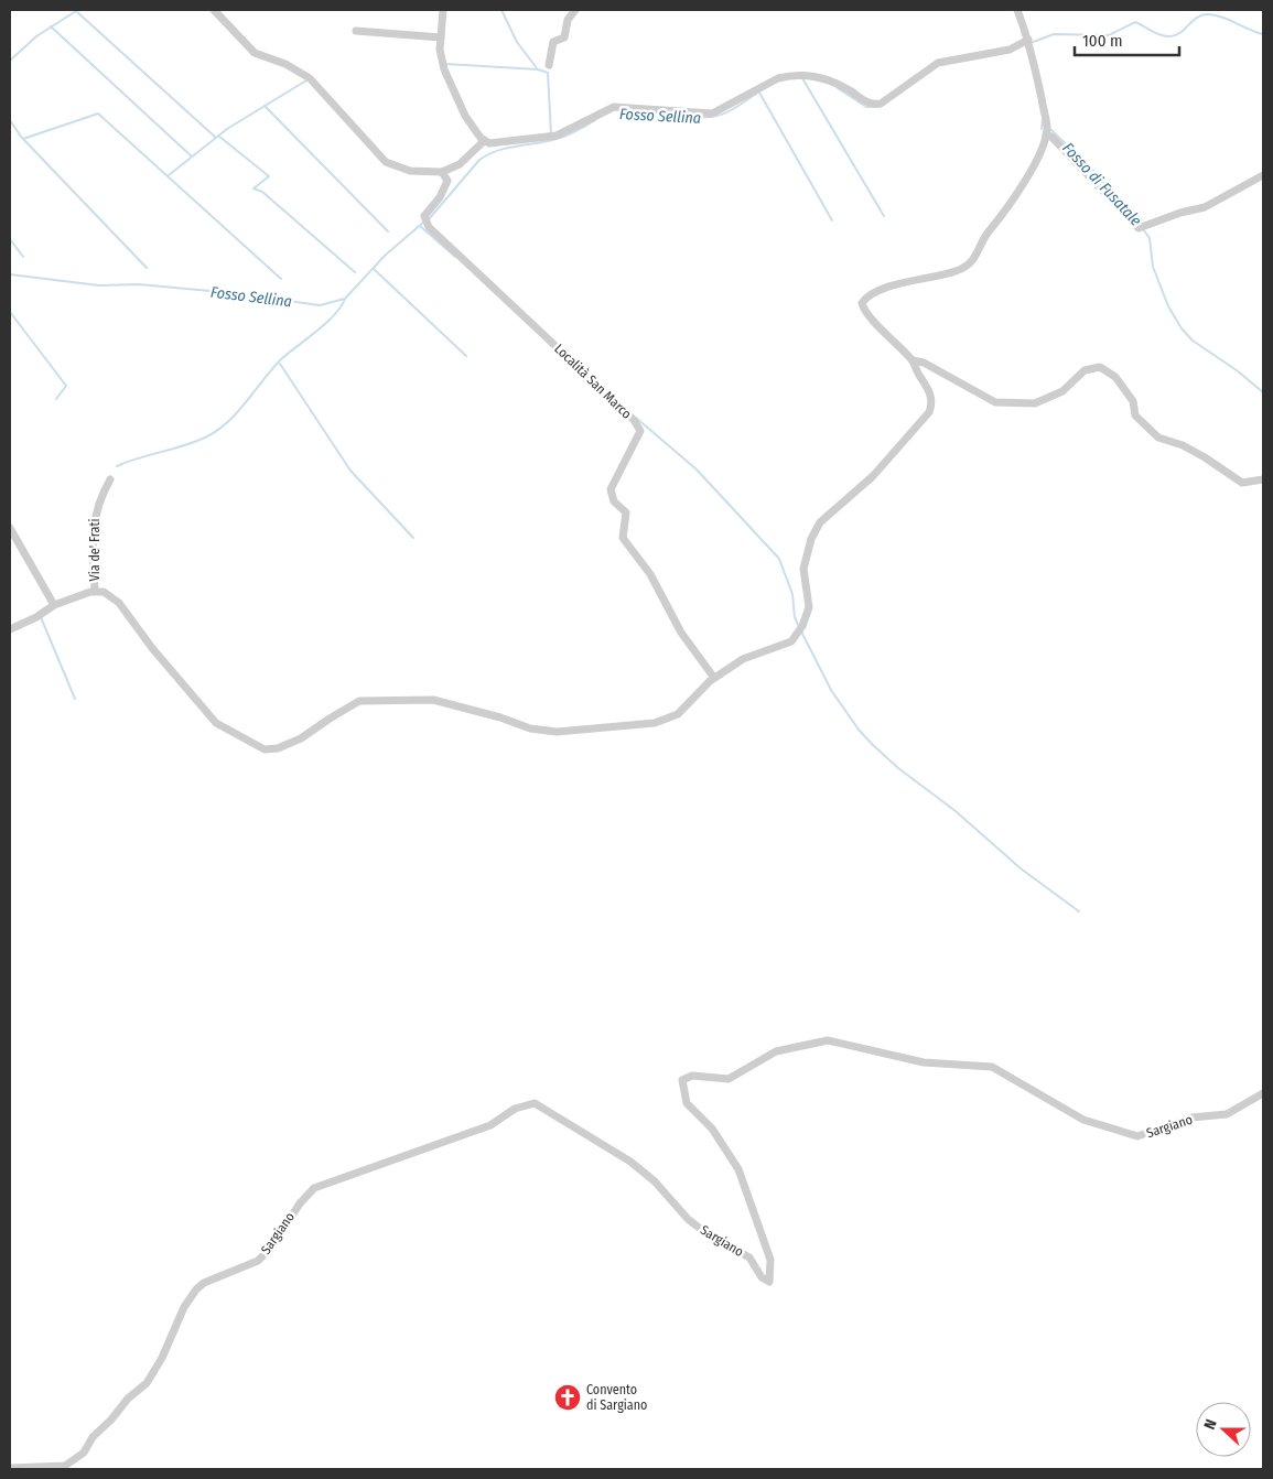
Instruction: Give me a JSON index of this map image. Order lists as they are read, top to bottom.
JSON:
{
  "streets": {
    "street": ["Località San Marco", "Via de' Frati", "Sargiano"]
  },
  "water": ["Fosso Sellina", "Fosso di Fusatale"],
  "places": {
    "church": ["Convento di Sargiano"]
  },
  "scale_bar": "100 m",
  "north": "left"
}
